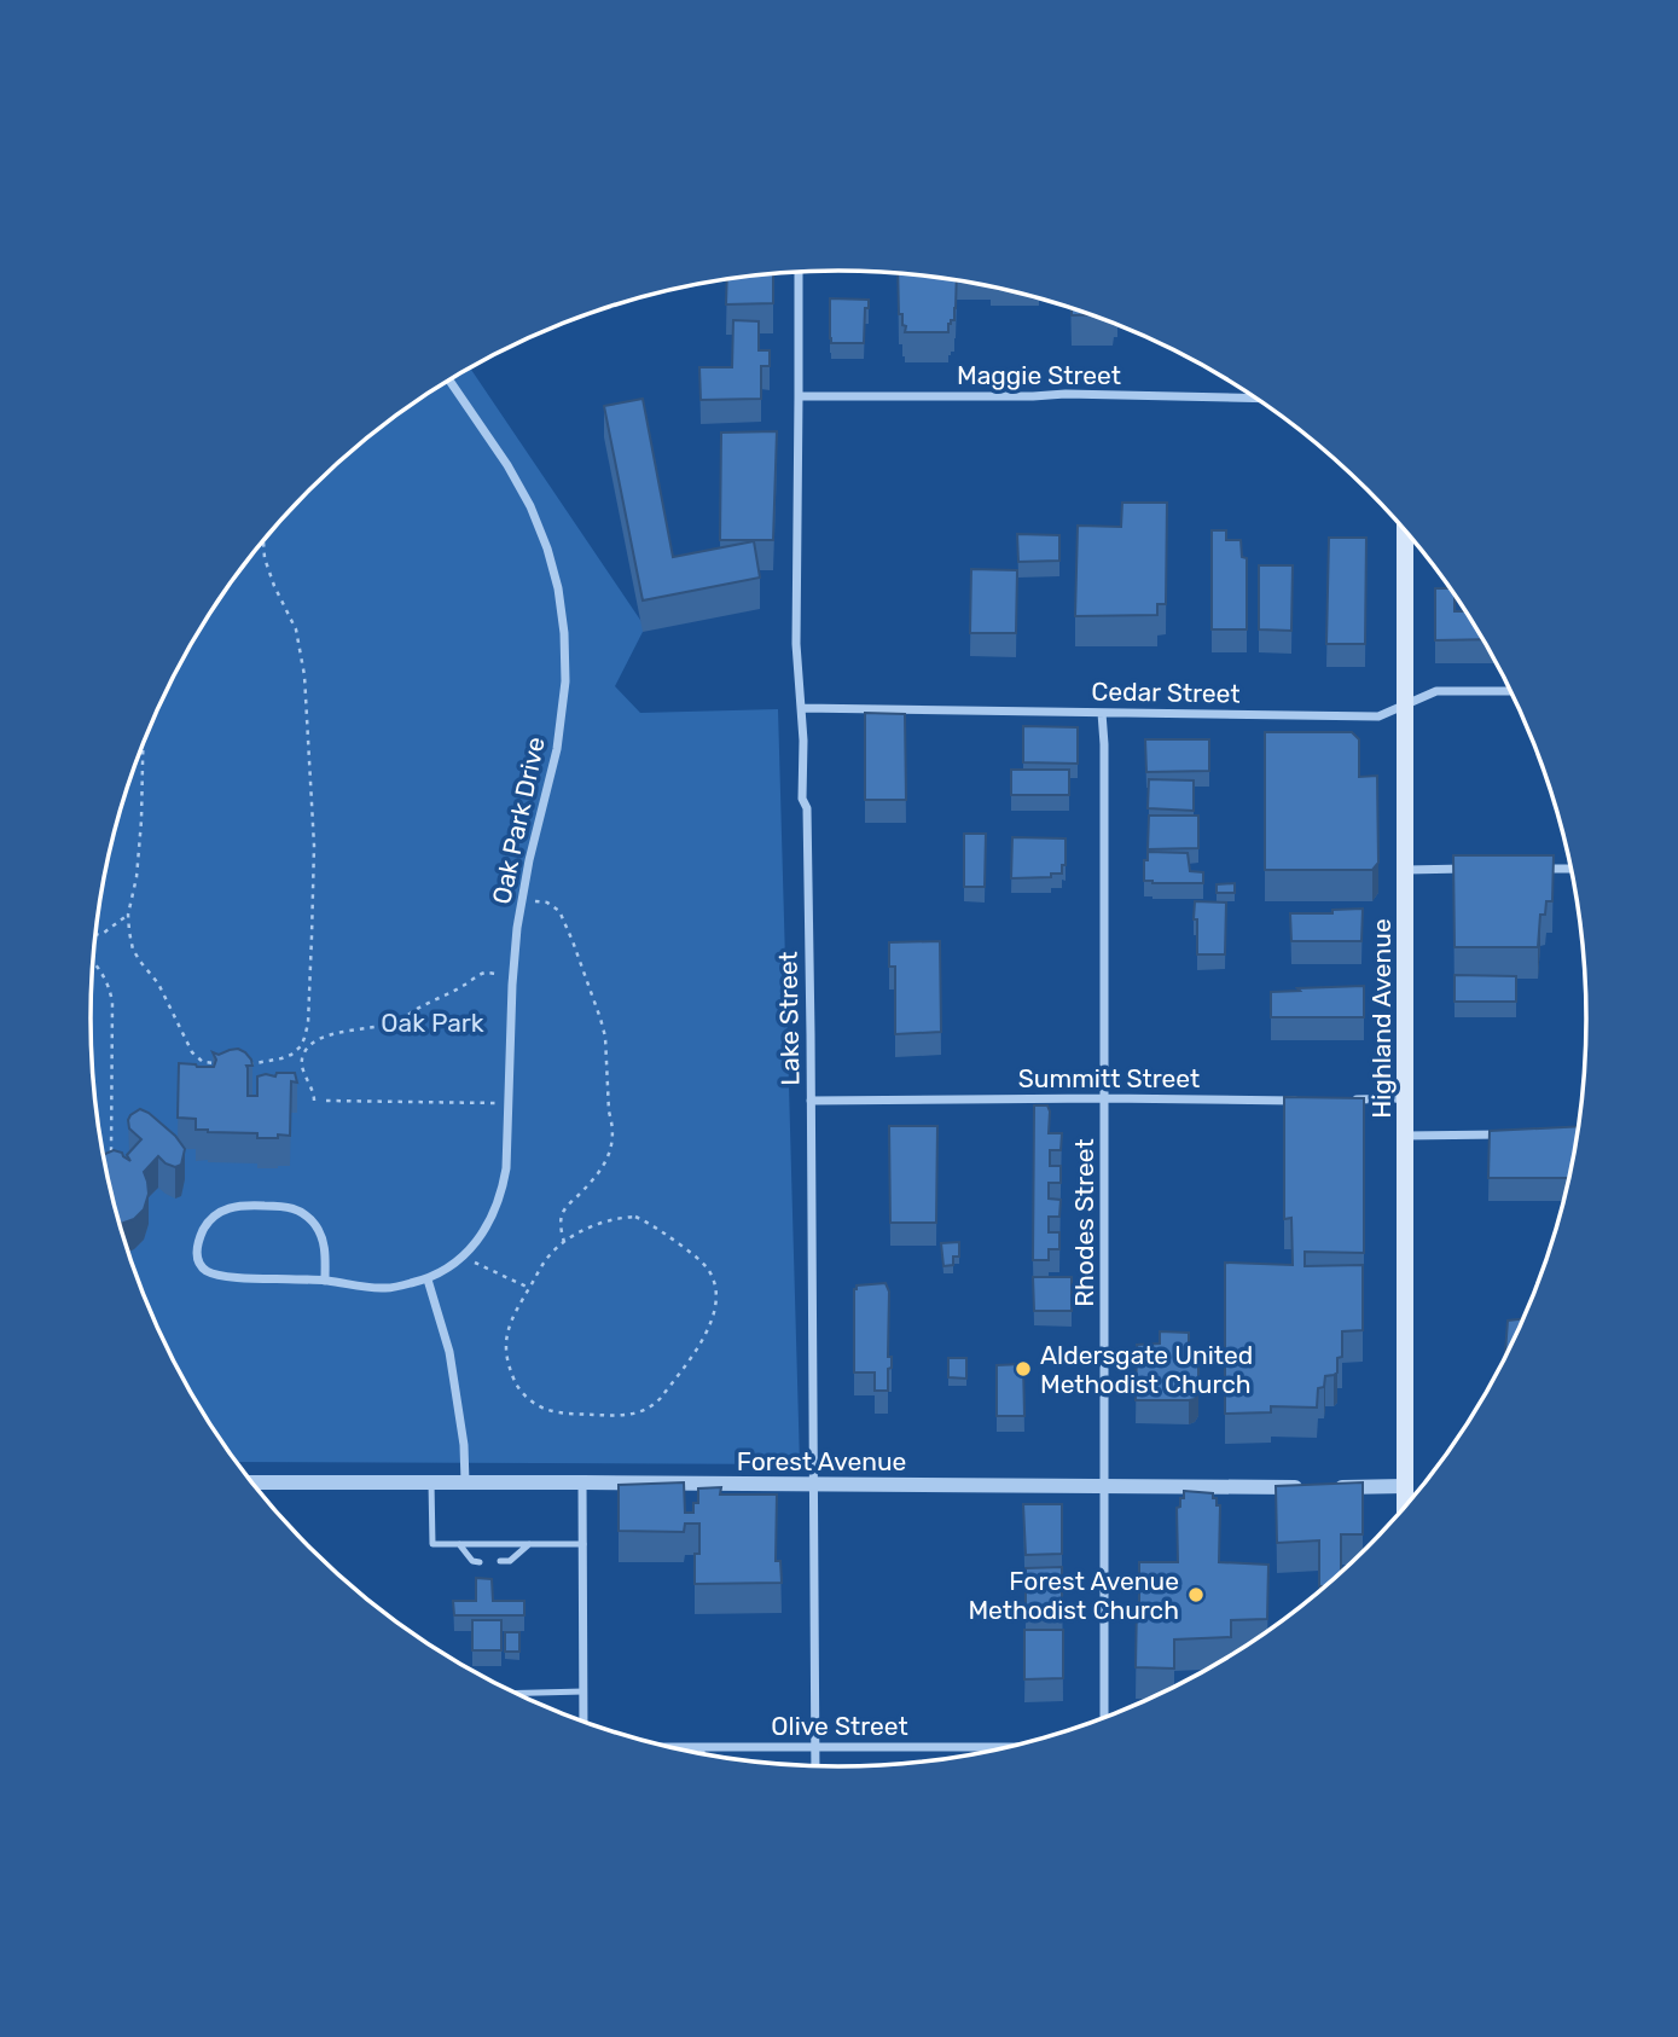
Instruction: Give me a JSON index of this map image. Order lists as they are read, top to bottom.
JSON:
{
  "streets": {
    "main road": ["Highland Avenue"],
    "street": [
      "Maggie Street",
      "Cedar Street",
      "Oak Park Drive",
      "Lake Street",
      "Summitt Street",
      "Rhodes Street",
      "Forest Avenue",
      "Olive Street"
    ]
  },
  "crossings": [
    ["Maggie Street", "Lake Street"],
    ["Cedar Street", "Lake Street"],
    ["Cedar Street", "Highland Avenue"],
    ["Cedar Street", "Rhodes Street"],
    ["Lake Street", "Summitt Street"],
    ["Lake Street", "Forest Avenue"],
    ["Lake Street", "Olive Street"],
    ["Highland Avenue", "Forest Avenue"],
    ["Summitt Street", "Rhodes Street"],
    ["Rhodes Street", "Forest Avenue"]
  ],
  "parks": ["Oak Park"],
  "places": ["Aldersgate United Methodist Church", "Forest Avenue Methodist Church"]
}
